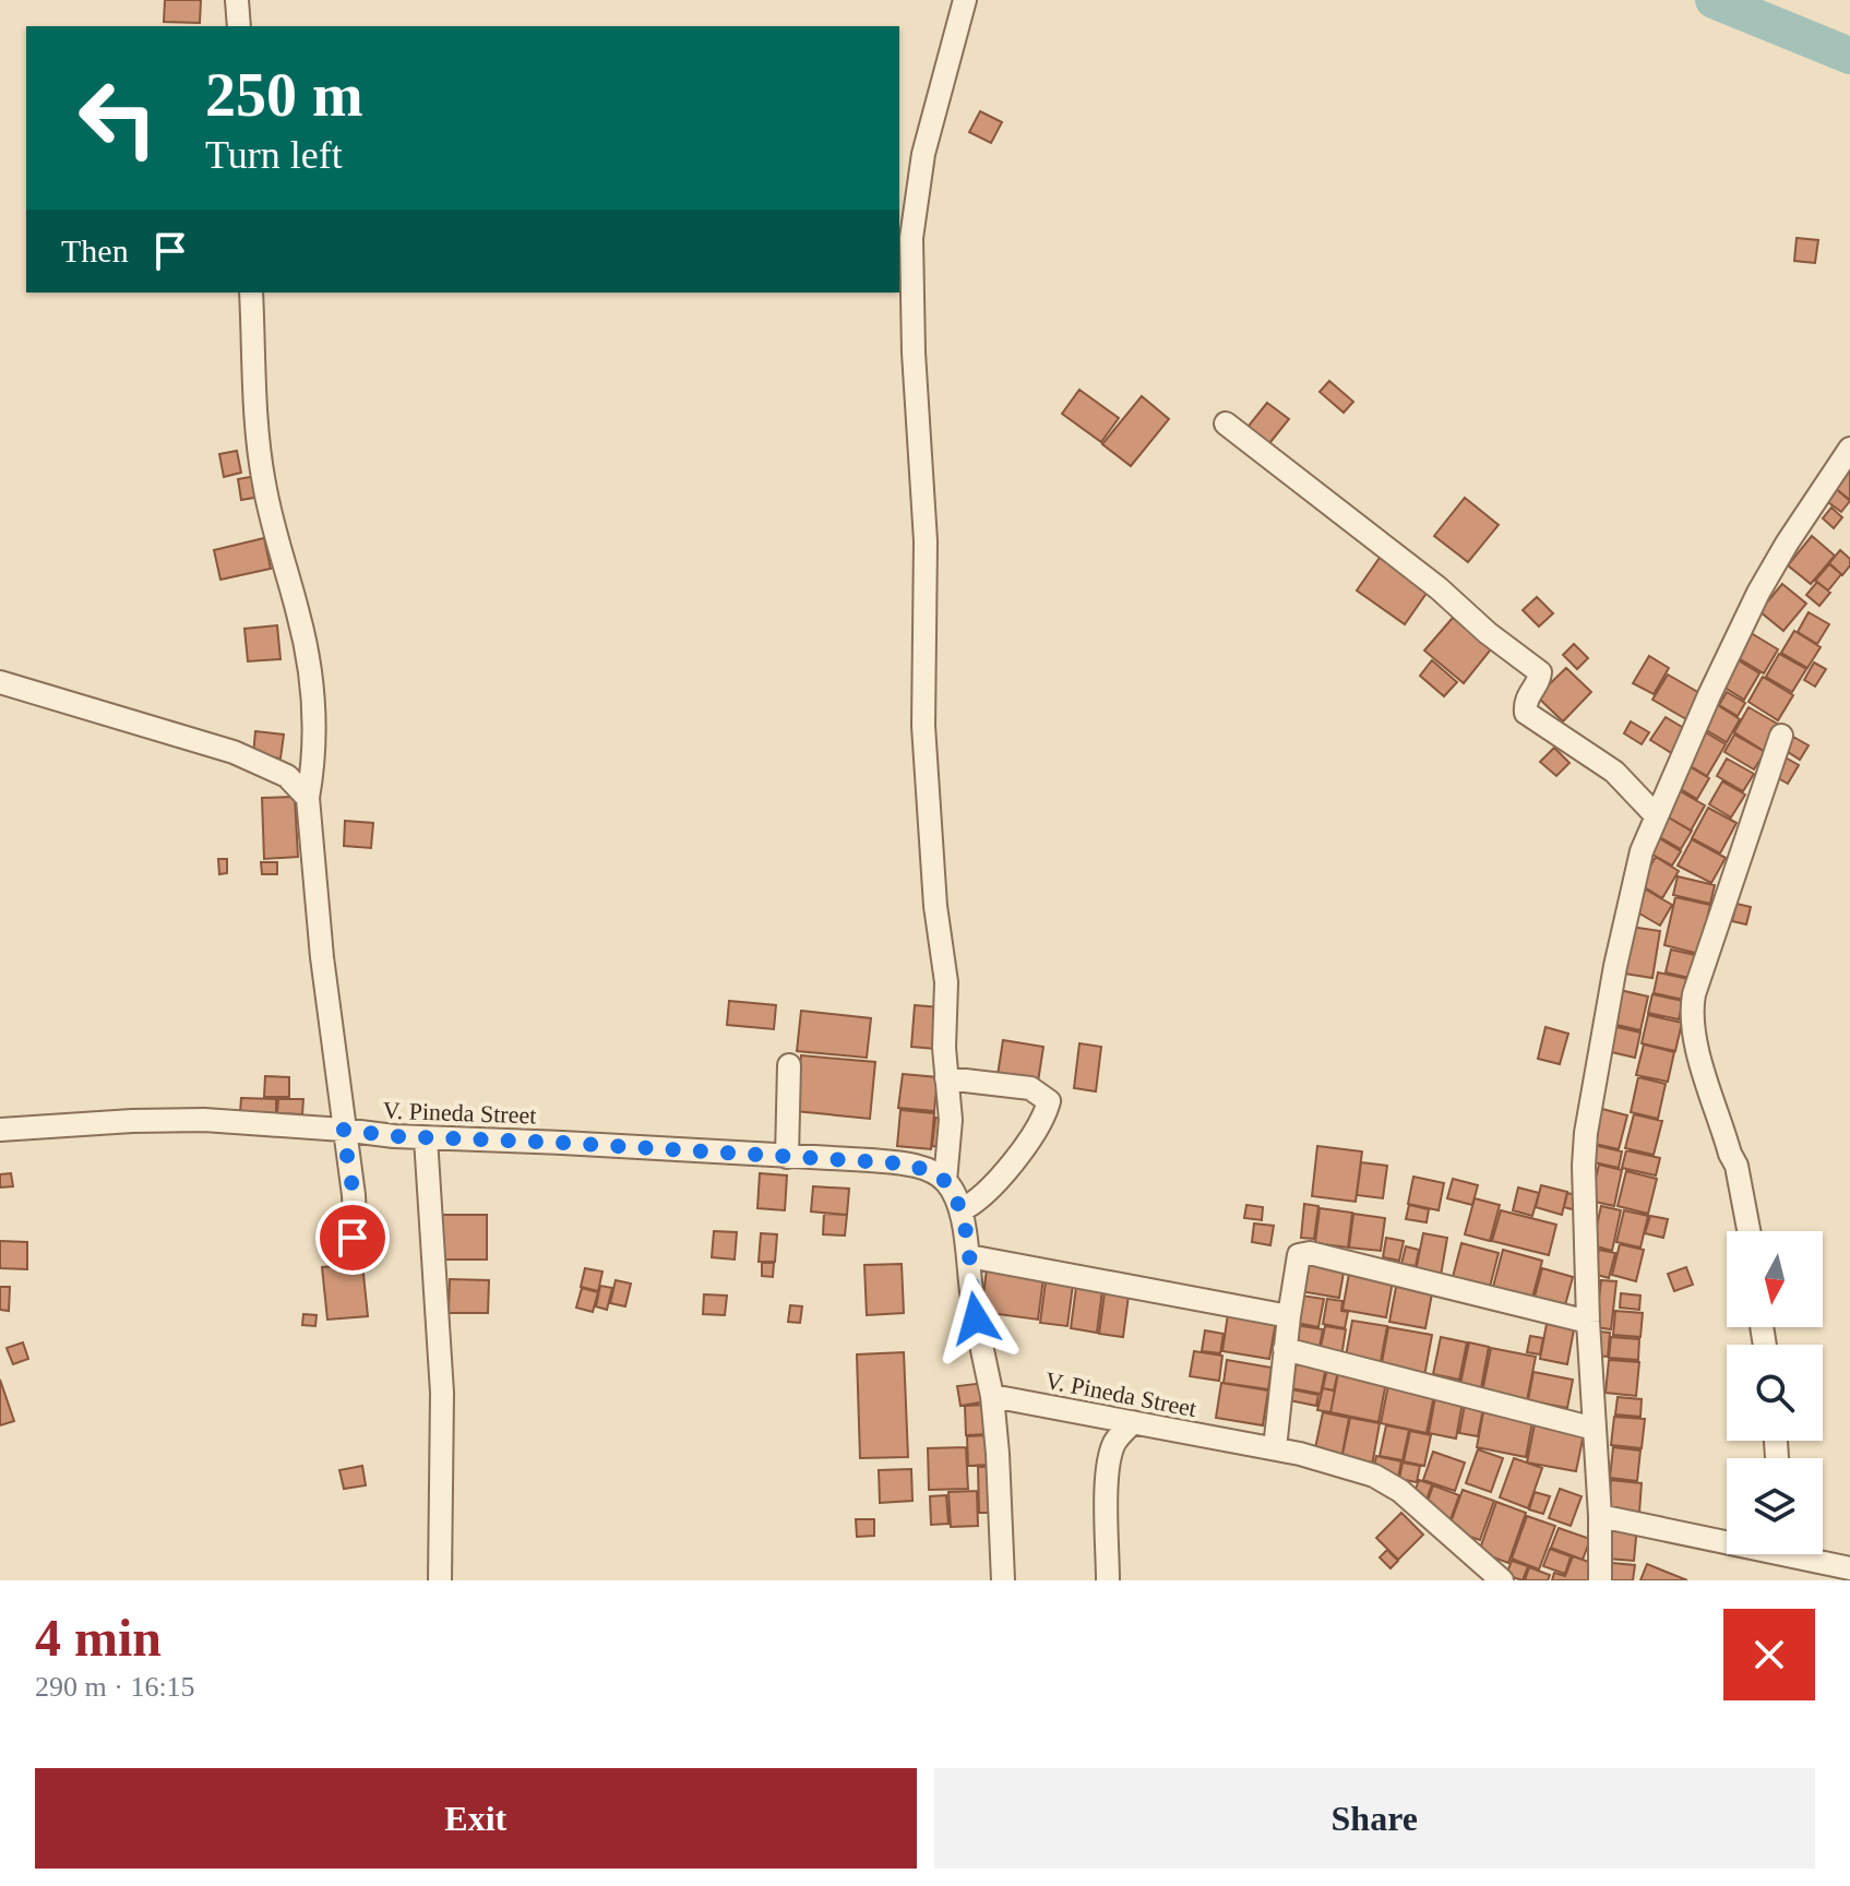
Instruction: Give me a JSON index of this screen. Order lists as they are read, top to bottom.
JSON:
{
  "streets": {
    "street": ["V. Pineda Street"]
  },
  "north": "bottom",
  "page": {
    "turn": ["250 m", "Turn left"],
    "then": "Then",
    "heading": ["4 min", "290 m · 16:15"],
    "buttons": ["Exit", "Share"]
  }
}
